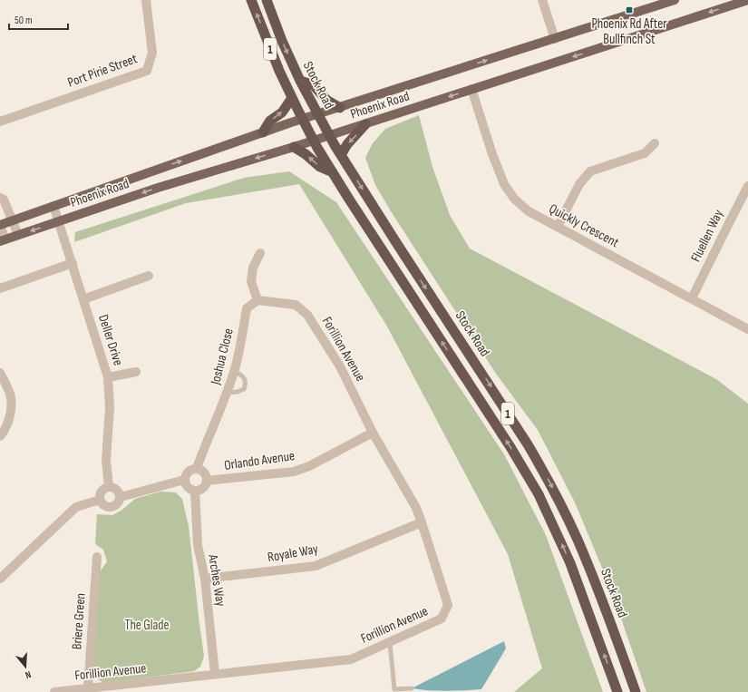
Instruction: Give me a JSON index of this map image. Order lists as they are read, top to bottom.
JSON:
{
  "streets": {
    "highway": ["1", "Stock Road"],
    "main road": ["Phoenix Road"],
    "street": [
      "Port Pirie Street",
      "Quickly Crescent",
      "Fluellen Way",
      "Deller Drive",
      "Forillion Avenue",
      "Joshua Close",
      "Orlando Avenue",
      "Royale Way",
      "Arches Way",
      "Briere Green"
    ]
  },
  "crossings": [
    ["Stock Road", "Phoenix Road"],
    ["Phoenix Road", "Quickly Crescent"],
    ["Phoenix Road", "Deller Drive"],
    ["Quickly Crescent", "Fluellen Way"],
    ["Forillion Avenue", "Joshua Close"],
    ["Forillion Avenue", "Orlando Avenue"],
    ["Forillion Avenue", "Royale Way"],
    ["Forillion Avenue", "Arches Way"],
    ["Forillion Avenue", "Briere Green"],
    ["Joshua Close", "Orlando Avenue"],
    ["Joshua Close", "Arches Way"],
    ["Orlando Avenue", "Arches Way"],
    ["Royale Way", "Arches Way"]
  ],
  "parks": ["The Glade"],
  "places": {
    "transit": ["Phoenix Rd After Bullfinch St"]
  },
  "scale_bar": "50 m",
  "north": "bottom"
}
